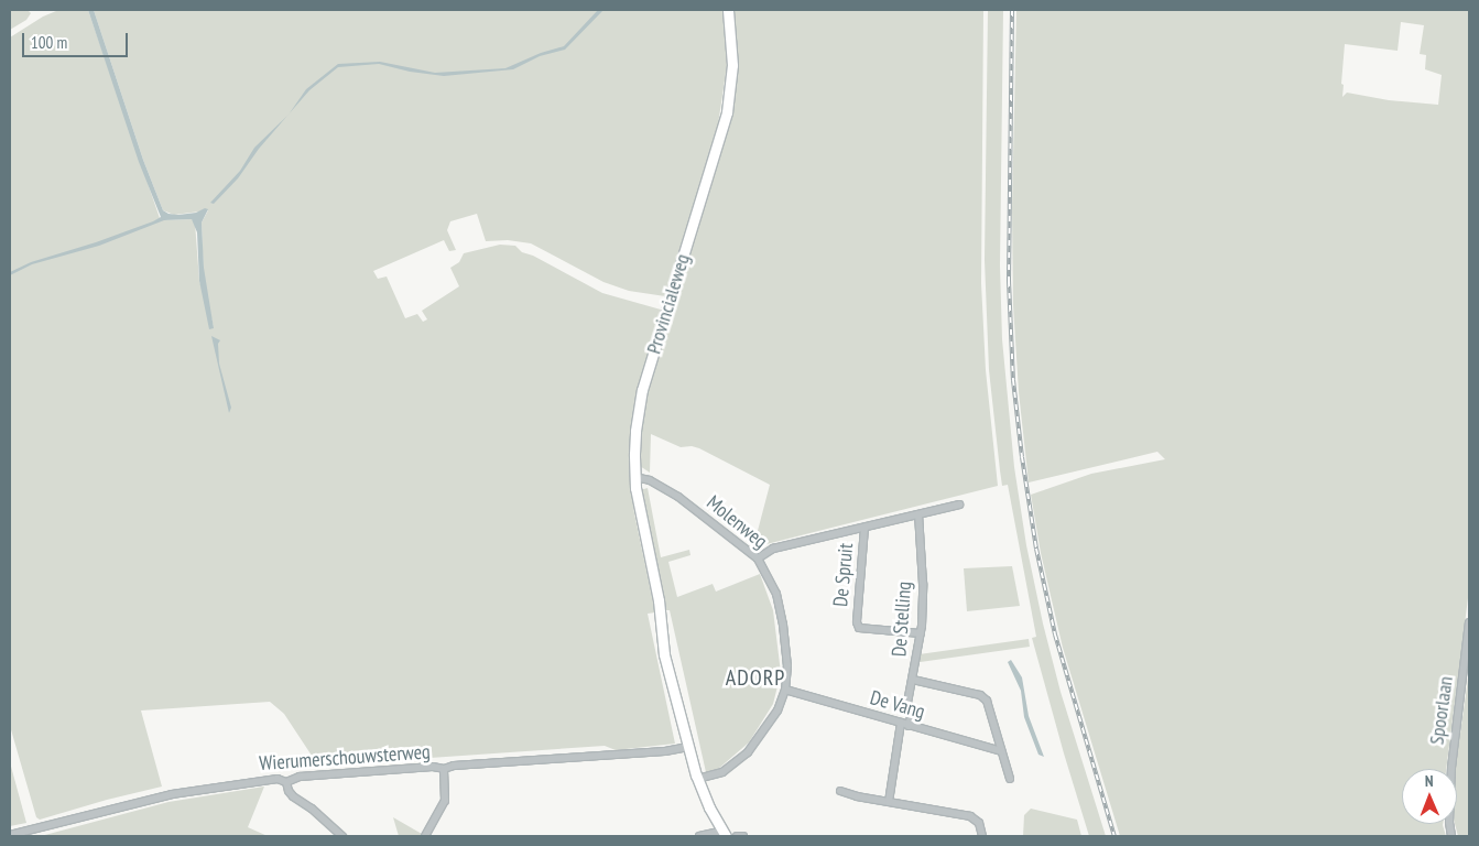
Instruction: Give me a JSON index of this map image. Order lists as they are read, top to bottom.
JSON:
{
  "streets": {
    "main road": ["Provincialeweg"],
    "street": [
      "Molenweg",
      "De Spruit",
      "De Stelling",
      "De Vang",
      "Spoorlaan",
      "Wierumerschouwsterweg"
    ]
  },
  "crossings": [
    ["Provincialeweg", "Molenweg"],
    ["Provincialeweg", "Wierumerschouwsterweg"],
    ["Molenweg", "De Vang"],
    ["De Spruit", "De Stelling"],
    ["De Stelling", "De Vang"]
  ],
  "districts": ["ADORP"],
  "scale_bar": "100 m",
  "north": "top"
}
